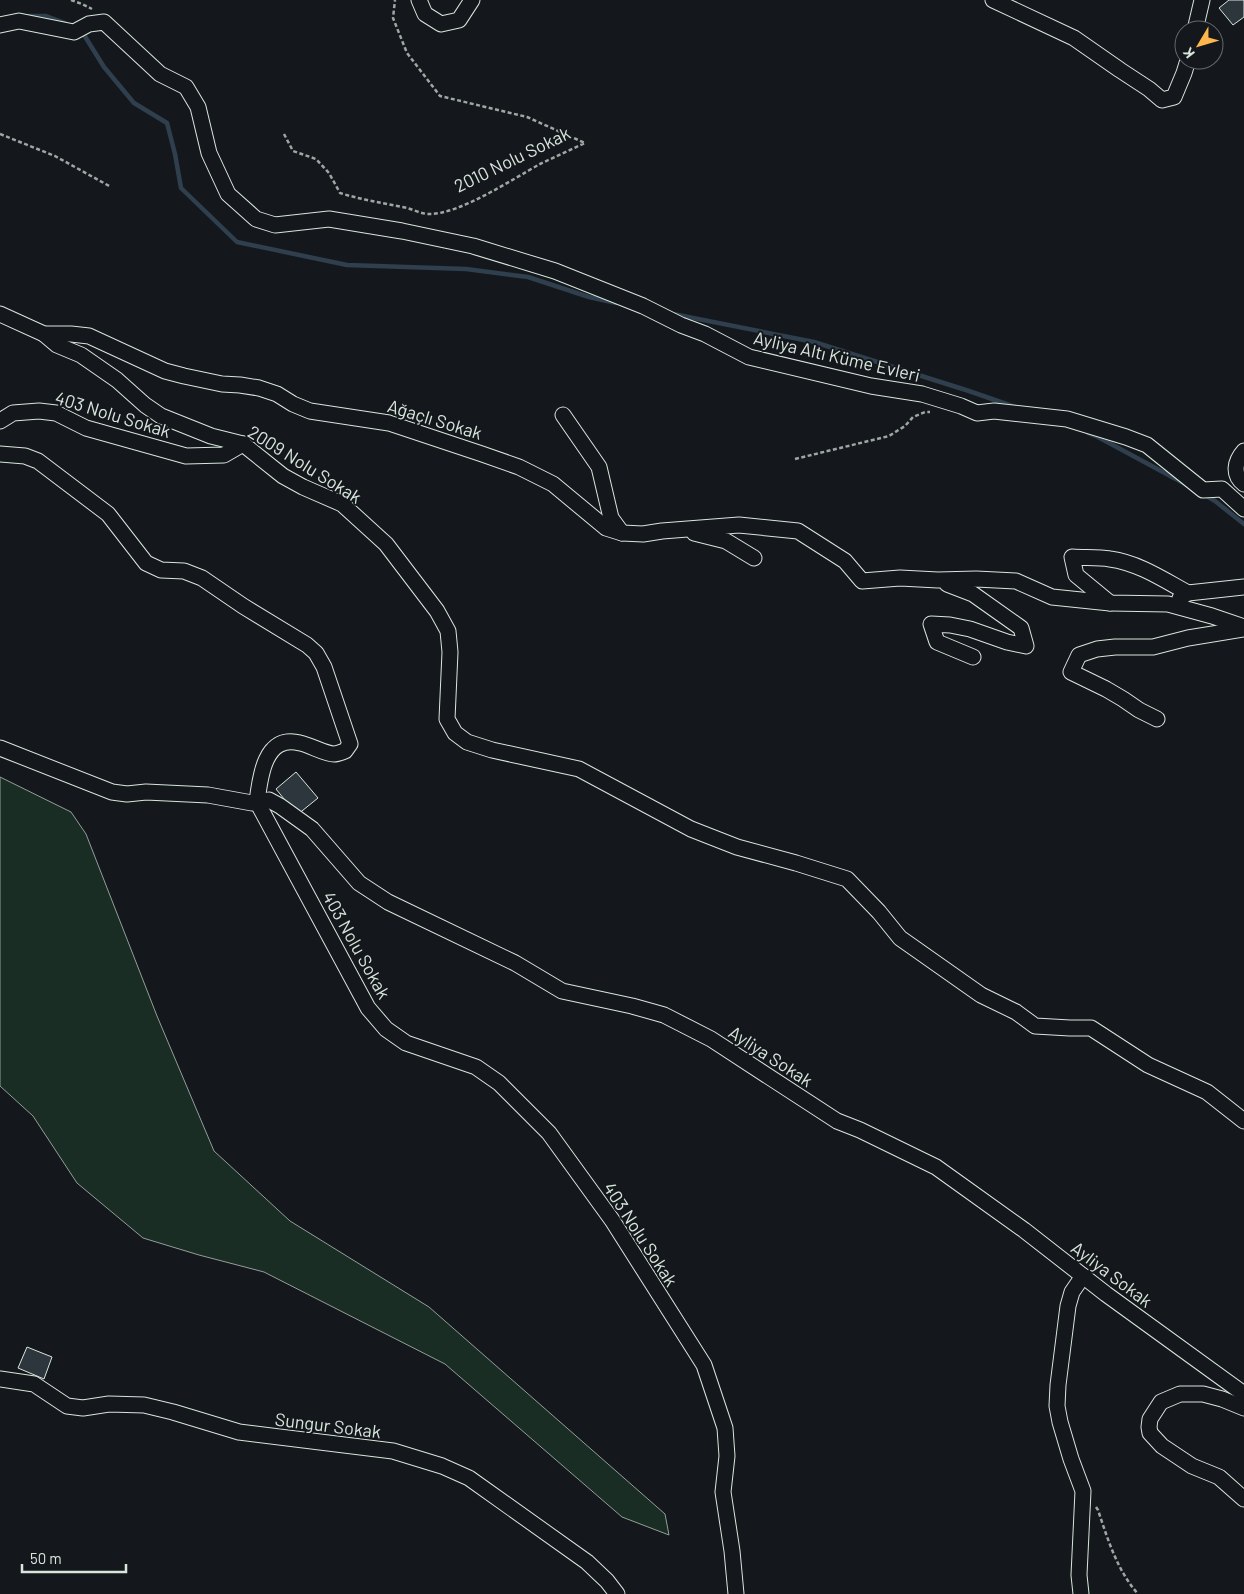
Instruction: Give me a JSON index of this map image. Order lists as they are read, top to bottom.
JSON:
{
  "streets": {
    "street": [
      "Ayliya Altı Küme Evleri",
      "403 Nolu Sokak",
      "Ağaçlı Sokak",
      "2009 Nolu Sokak",
      "Ayliya Sokak",
      "Sungur Sokak"
    ],
    "path": ["2010 Nolu Sokak"]
  },
  "crossings": [
    ["403 Nolu Sokak", "2009 Nolu Sokak"],
    ["403 Nolu Sokak", "Ayliya Sokak"],
    ["Ağaçlı Sokak", "2009 Nolu Sokak"]
  ],
  "scale_bar": "50 m",
  "north": "bottom left"
}
